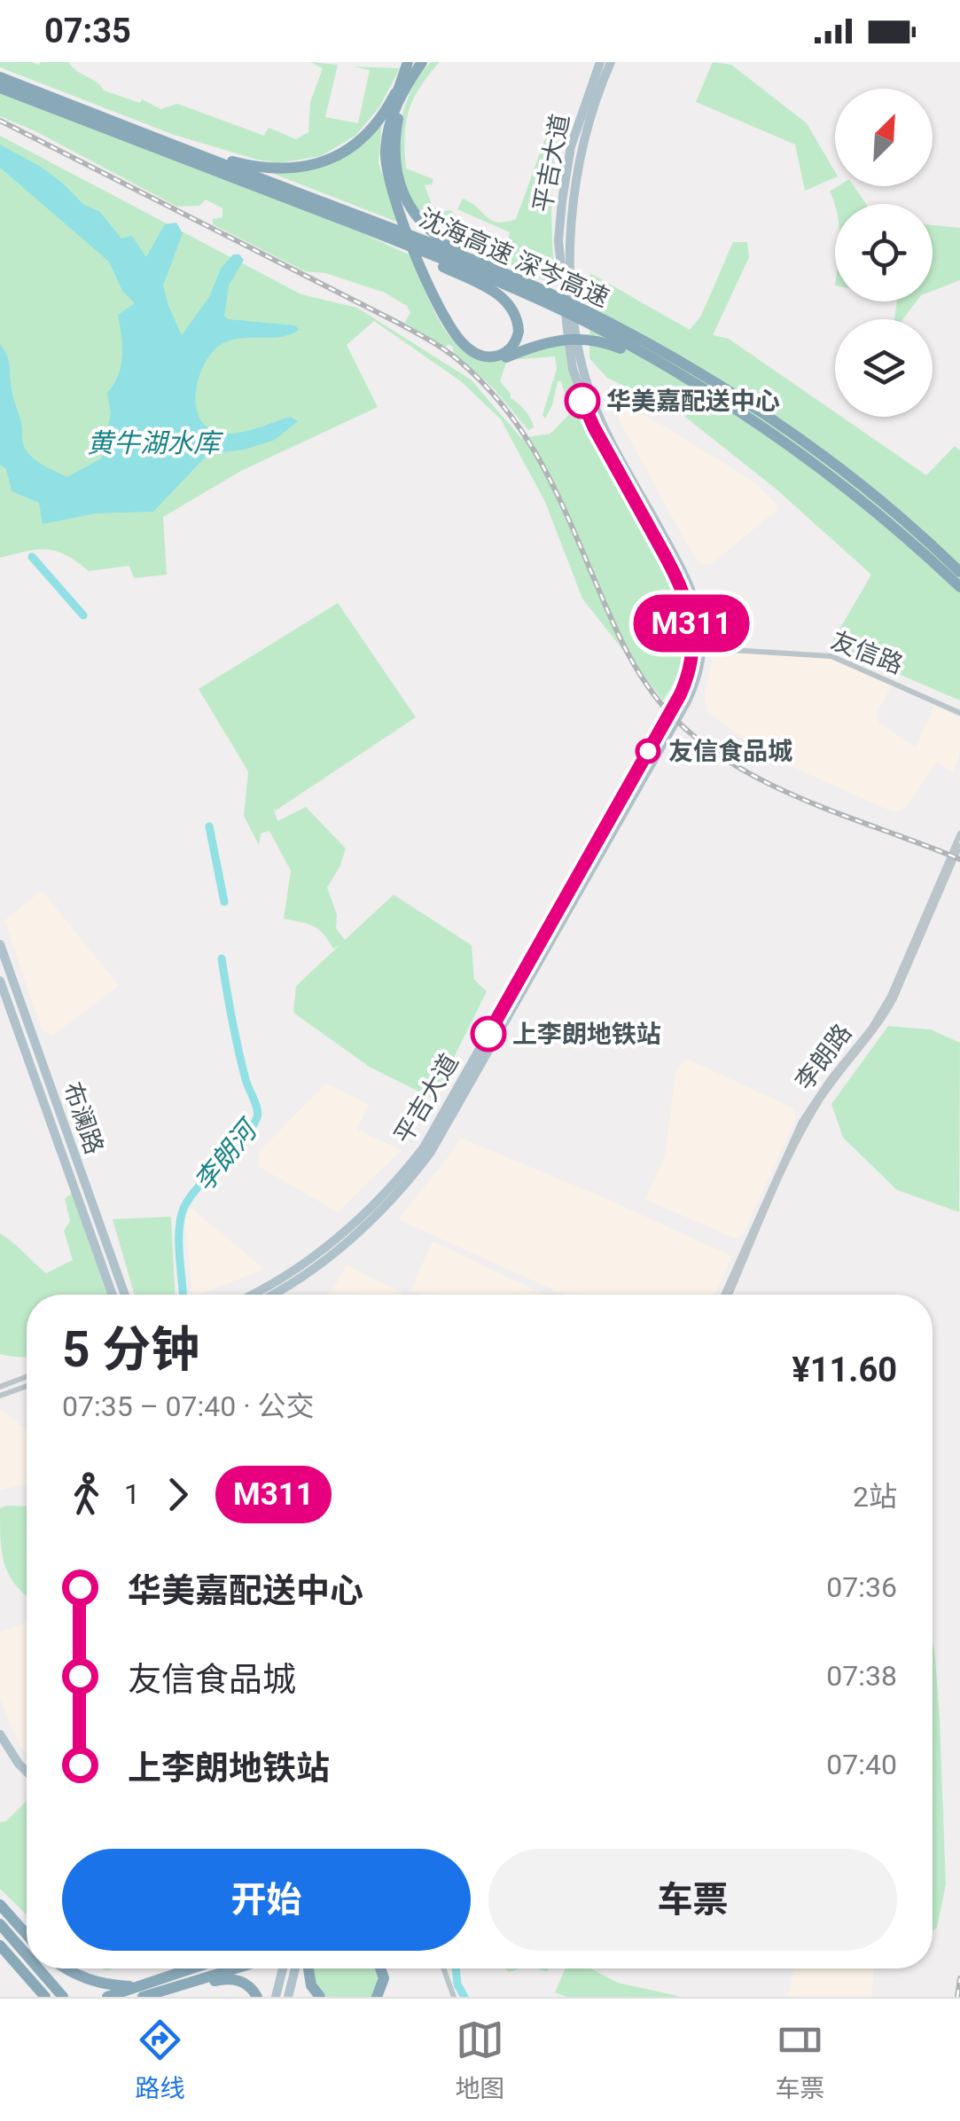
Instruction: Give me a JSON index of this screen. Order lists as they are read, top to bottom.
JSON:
{
  "streets": {
    "highway": ["沈海高速 深岑高速"],
    "main road": ["平吉大道", "布澜路"],
    "street": ["友信路", "李朗路"]
  },
  "crossings": [
    ["平吉大道", "友信路"]
  ],
  "water": ["黄牛湖水库", "李朗河"],
  "places": ["华美嘉配送中心", "友信食品城", "上李朗地铁站"],
  "lines": ["bus line M311"],
  "north": "top right",
  "page": {
    "status": "07:35",
    "on_map": "M311",
    "heading": ["5 分钟", "07:35 – 07:40 · 公交", "¥11.60"],
    "legs": ["1", "M311", "2站"],
    "list": [
      {
        "name": "华美嘉配送中心",
        "value": "07:36"
      },
      {
        "name": "友信食品城",
        "value": "07:38"
      },
      {
        "name": "上李朗地铁站",
        "value": "07:40"
      }
    ],
    "buttons": ["开始", "车票"],
    "tabs": ["路线", "地图", "车票"]
  }
}
